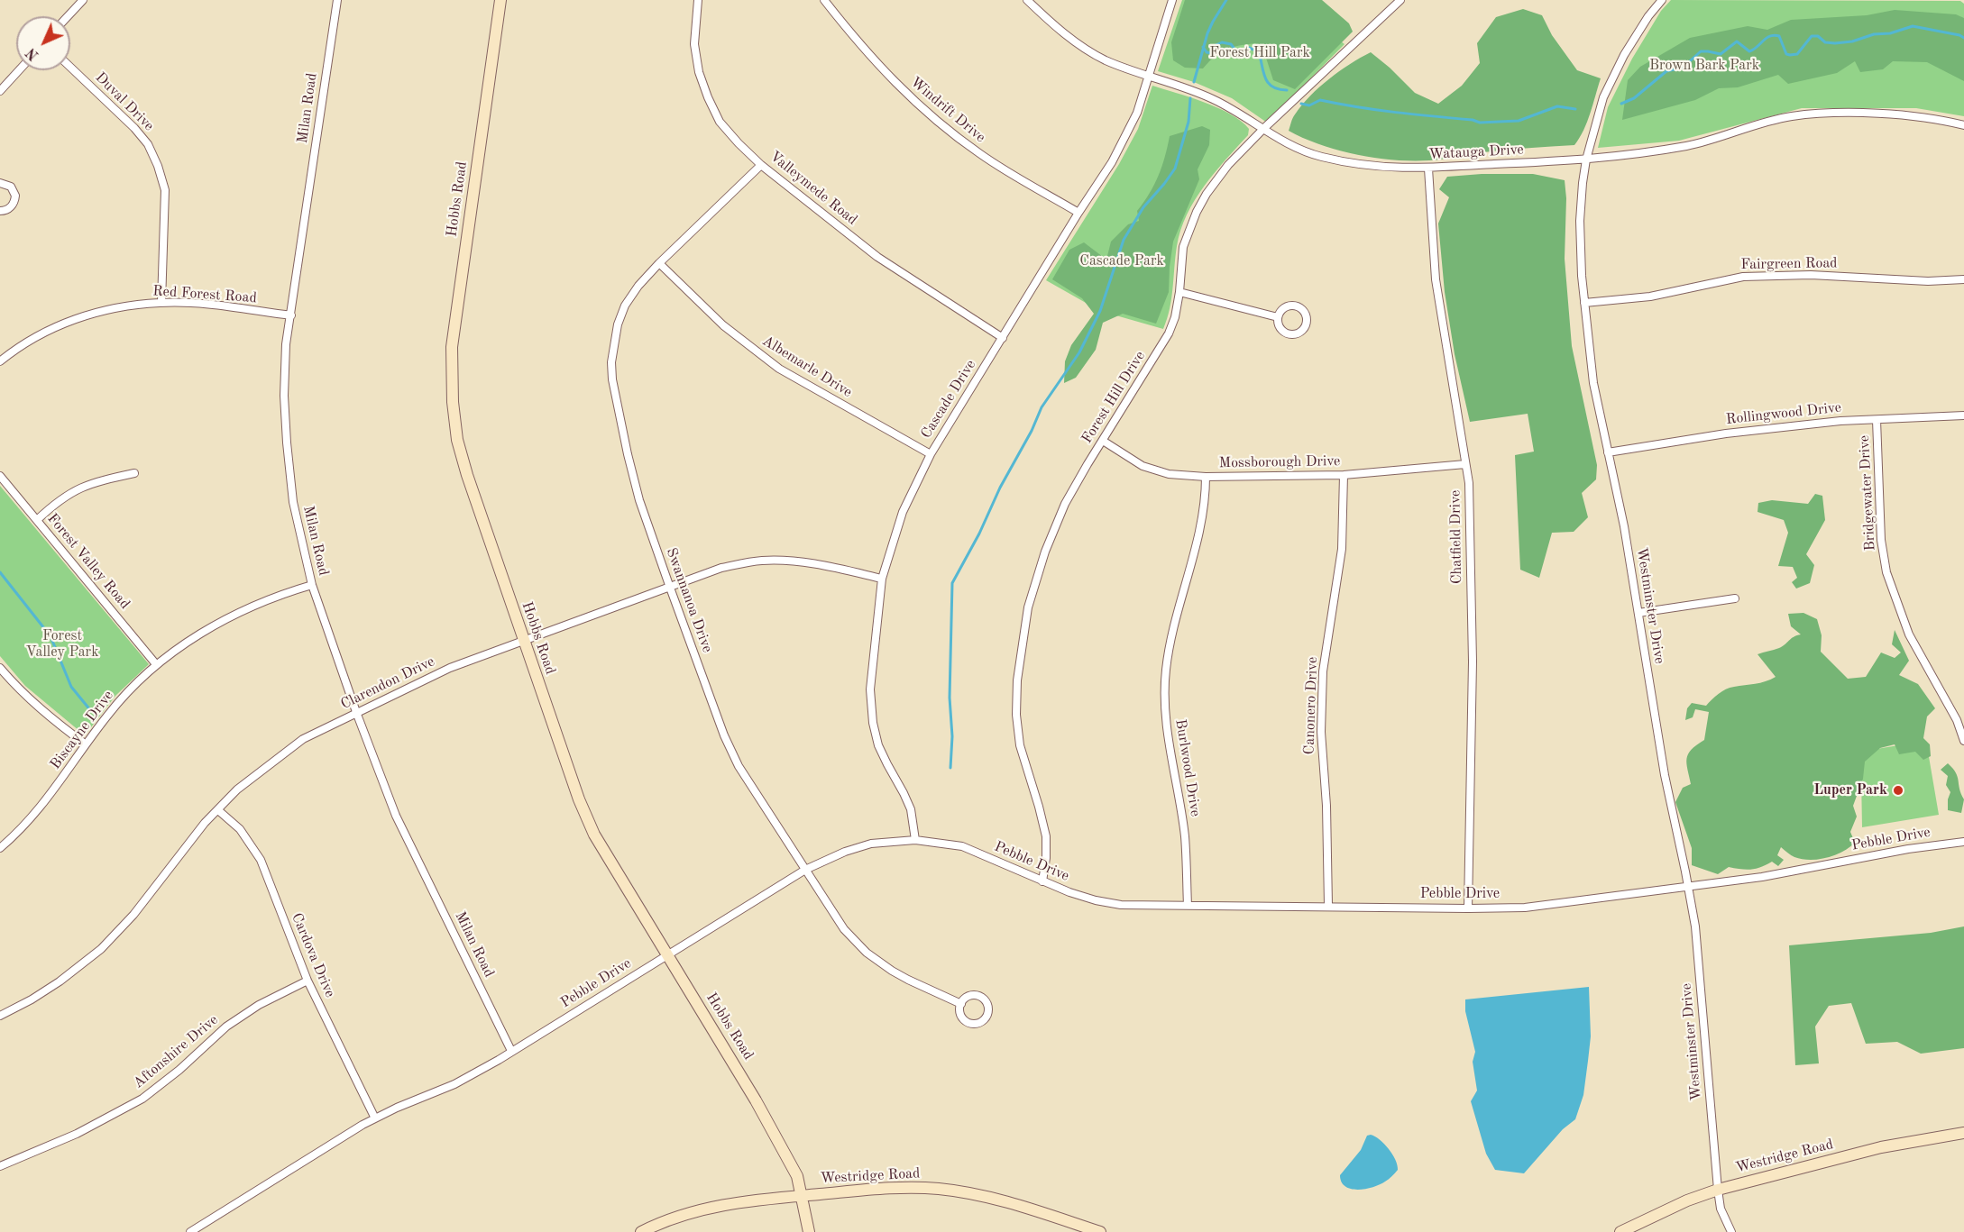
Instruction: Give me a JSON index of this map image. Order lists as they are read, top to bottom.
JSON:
{
  "streets": {
    "street": [
      "Duval Drive",
      "Milan Road",
      "Windrift Drive",
      "Watauga Drive",
      "Valleymede Road",
      "Hobbs Road",
      "Fairgreen Road",
      "Red Forest Road",
      "Albemarle Drive",
      "Forest Hill Drive",
      "Cascade Drive",
      "Rollingwood Drive",
      "Mossborough Drive",
      "Bridgewater Drive",
      "Chatfield Drive",
      "Forest Valley Road",
      "Swannanoa Drive",
      "Westminster Drive",
      "Clarendon Drive",
      "Canonero Drive",
      "Biscayne Drive",
      "Burlwood Drive",
      "Pebble Drive",
      "Cardova Drive",
      "Aftonshire Drive",
      "Westridge Road"
    ]
  },
  "crossings": [
    ["Duval Drive", "Red Forest Road"],
    ["Milan Road", "Red Forest Road"],
    ["Milan Road", "Clarendon Drive"],
    ["Milan Road", "Biscayne Drive"],
    ["Milan Road", "Pebble Drive"],
    ["Windrift Drive", "Cascade Drive"],
    ["Watauga Drive", "Forest Hill Drive"],
    ["Watauga Drive", "Cascade Drive"],
    ["Watauga Drive", "Chatfield Drive"],
    ["Watauga Drive", "Westminster Drive"],
    ["Valleymede Road", "Cascade Drive"],
    ["Valleymede Road", "Swannanoa Drive"],
    ["Hobbs Road", "Clarendon Drive"],
    ["Hobbs Road", "Pebble Drive"],
    ["Hobbs Road", "Westridge Road"],
    ["Fairgreen Road", "Westminster Drive"],
    ["Albemarle Drive", "Cascade Drive"],
    ["Albemarle Drive", "Swannanoa Drive"],
    ["Forest Hill Drive", "Mossborough Drive"],
    ["Forest Hill Drive", "Pebble Drive"],
    ["Cascade Drive", "Clarendon Drive"],
    ["Cascade Drive", "Pebble Drive"],
    ["Rollingwood Drive", "Bridgewater Drive"],
    ["Rollingwood Drive", "Westminster Drive"],
    ["Mossborough Drive", "Chatfield Drive"],
    ["Mossborough Drive", "Canonero Drive"],
    ["Mossborough Drive", "Burlwood Drive"],
    ["Chatfield Drive", "Pebble Drive"],
    ["Forest Valley Road", "Biscayne Drive"],
    ["Swannanoa Drive", "Clarendon Drive"],
    ["Swannanoa Drive", "Pebble Drive"],
    ["Westminster Drive", "Pebble Drive"],
    ["Westminster Drive", "Westridge Road"],
    ["Clarendon Drive", "Cardova Drive"],
    ["Canonero Drive", "Pebble Drive"],
    ["Burlwood Drive", "Pebble Drive"],
    ["Pebble Drive", "Cardova Drive"],
    ["Cardova Drive", "Aftonshire Drive"]
  ],
  "parks": [
    "Forest Hill Park",
    "Brown Bark Park",
    "Cascade Park",
    "Forest Valley Park"
  ],
  "places": ["Luper Park"],
  "north": "bottom left"
}
